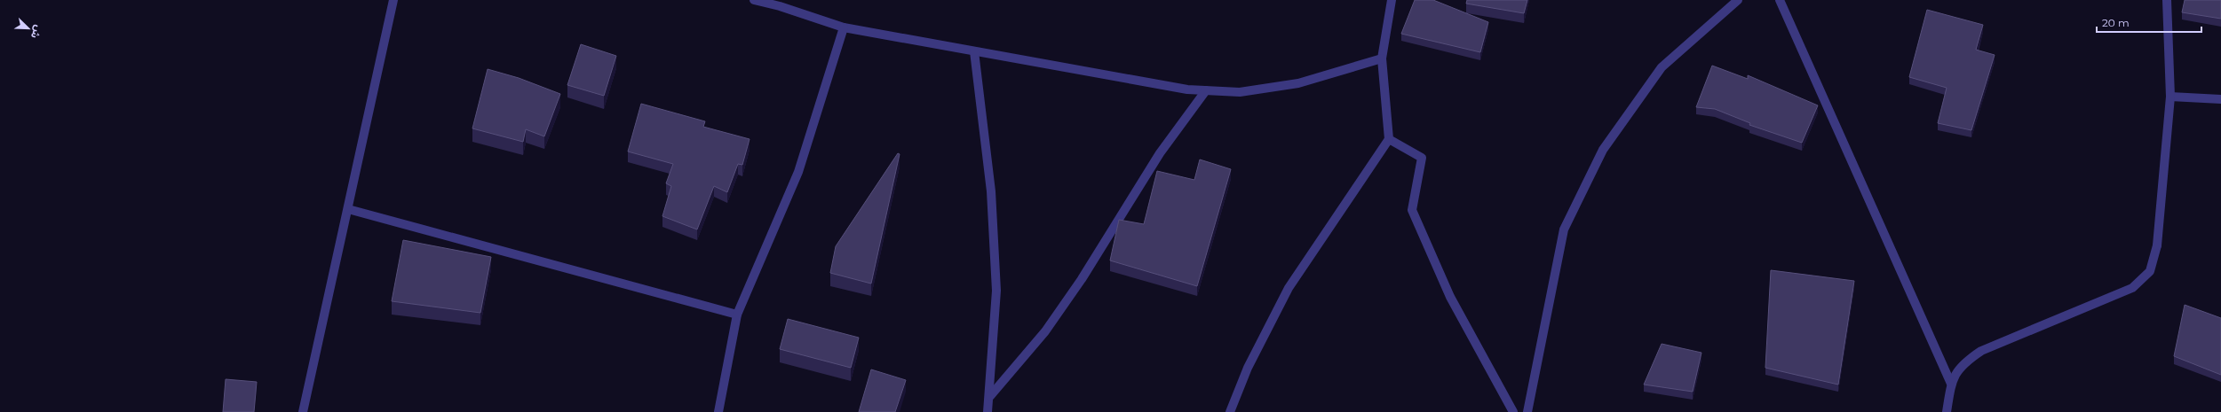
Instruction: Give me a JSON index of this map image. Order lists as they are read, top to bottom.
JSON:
{
  "scale_bar": "20 m",
  "north": "bottom right"
}
